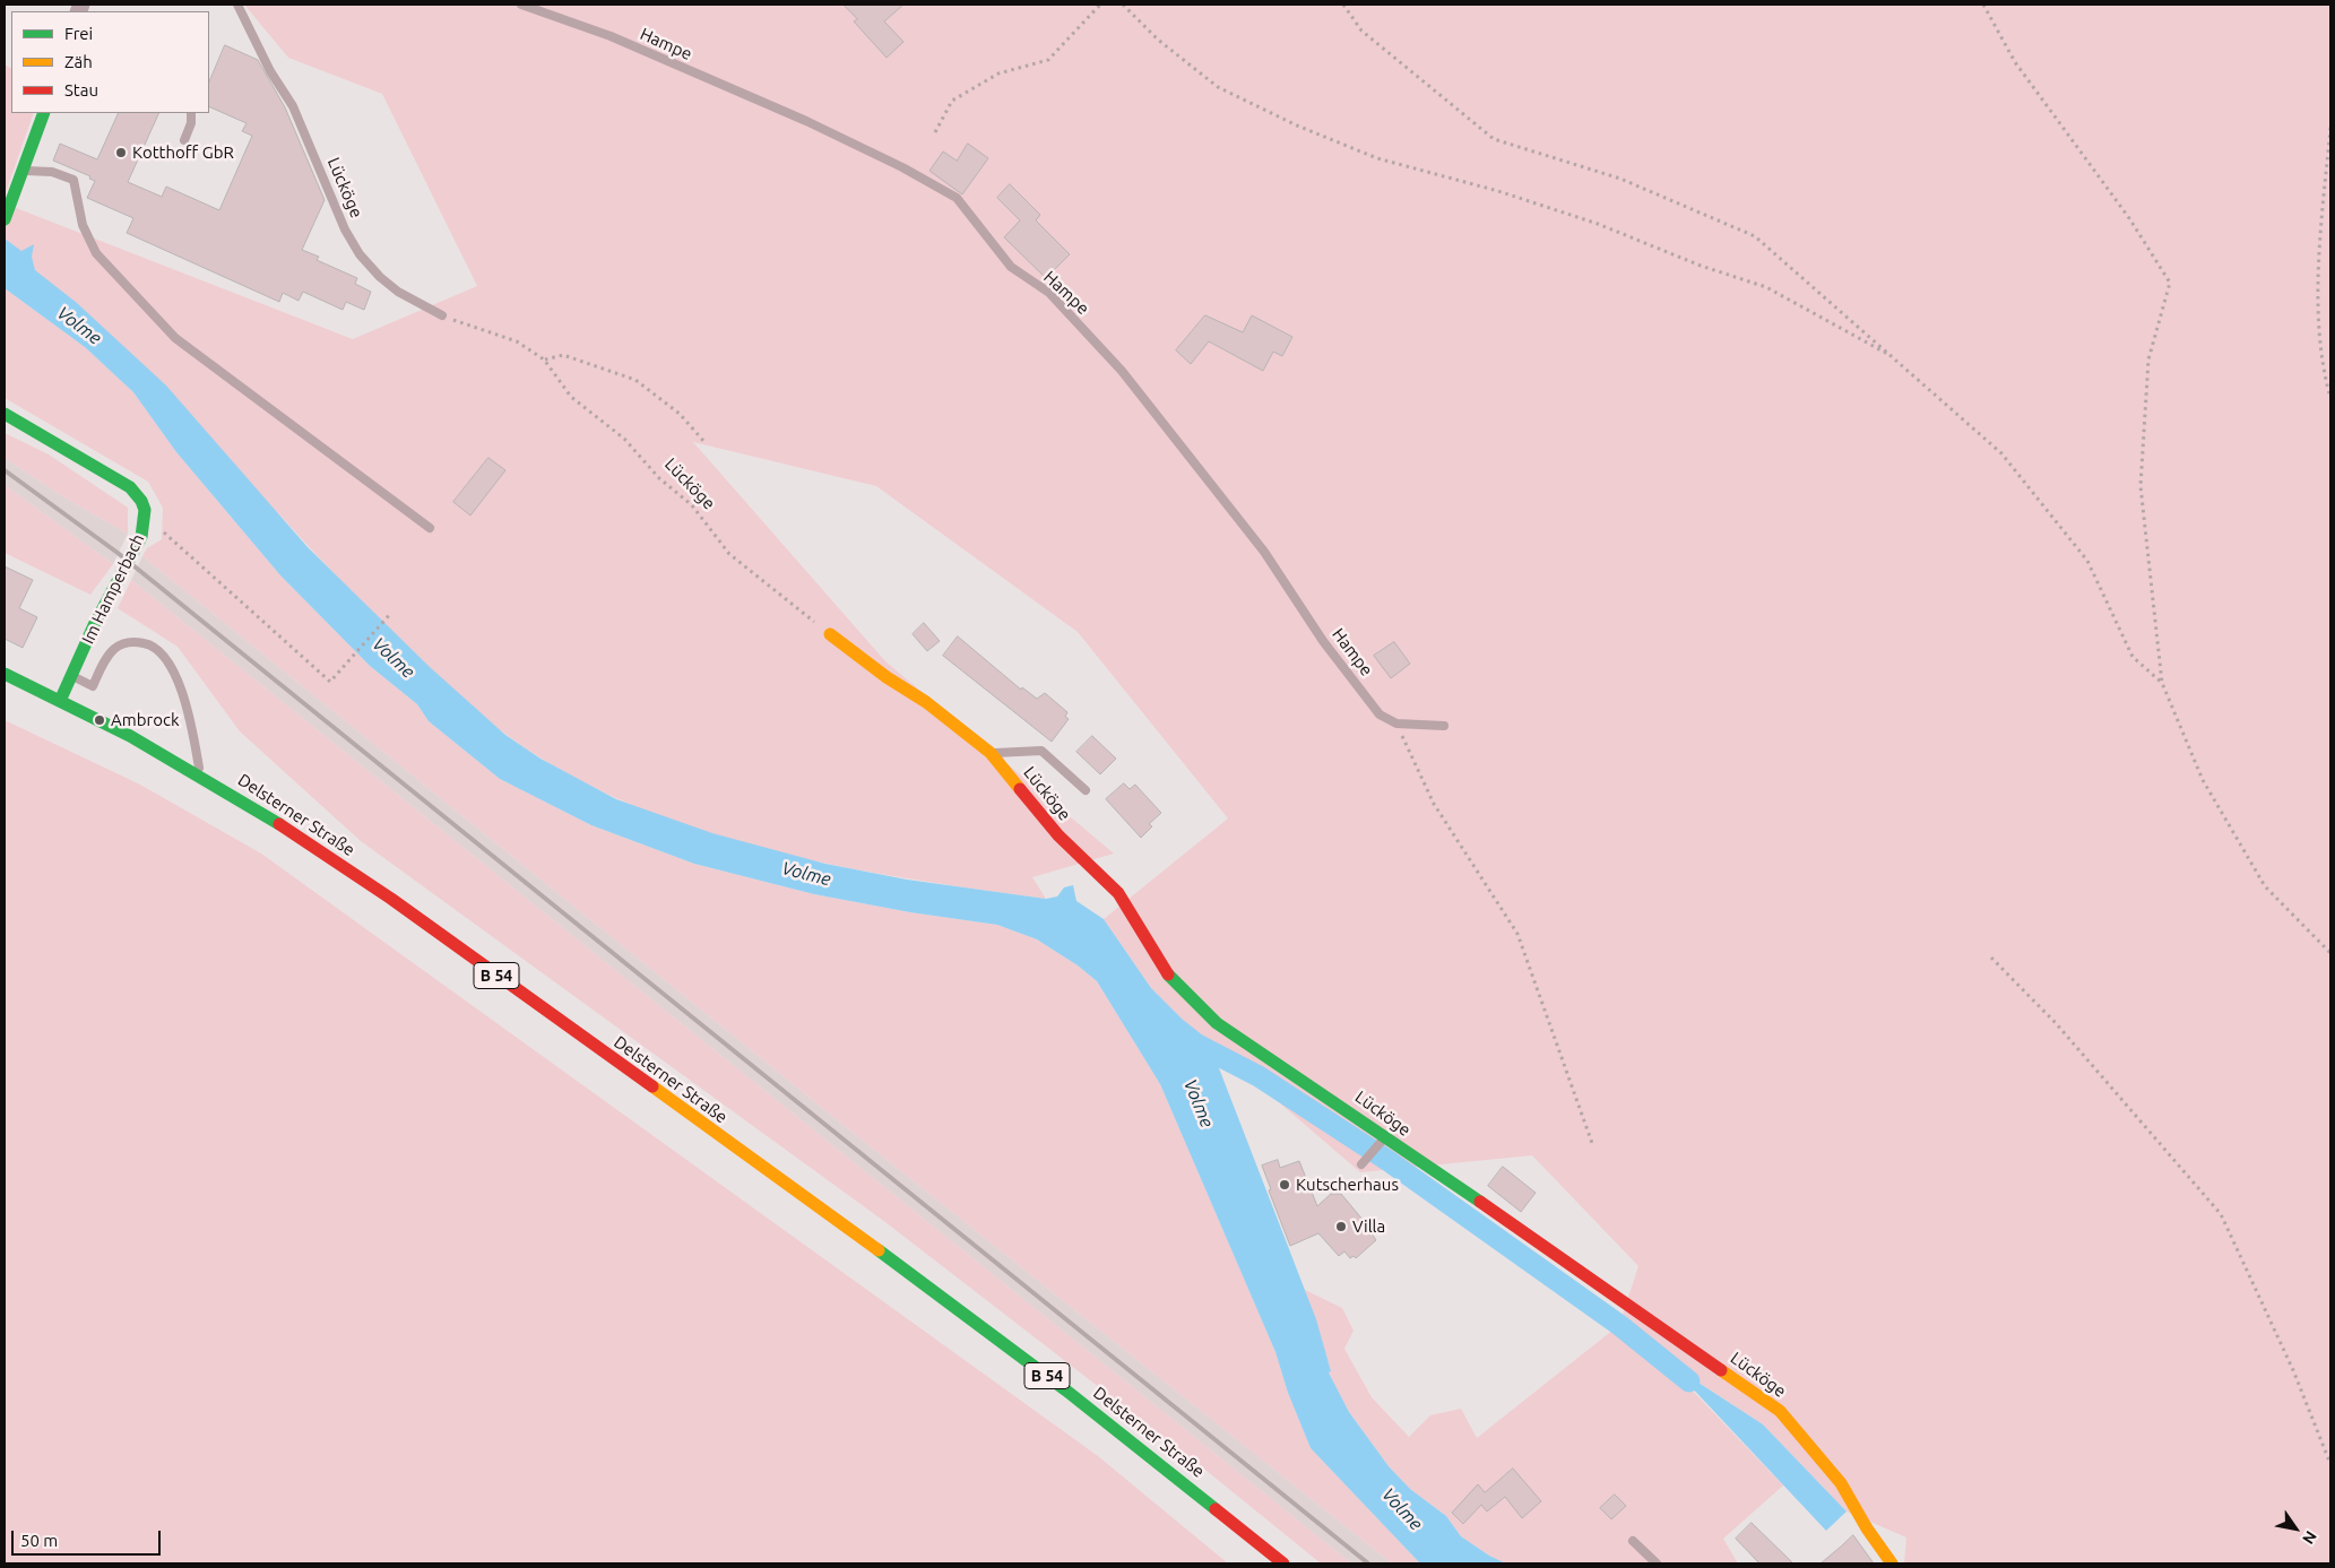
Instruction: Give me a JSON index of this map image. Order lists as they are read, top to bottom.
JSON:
{
  "streets": {
    "street": [
      "Lücköge",
      "Im Hamperbach",
      "Delsterner Straße",
      "B 54"
    ],
    "lane": ["Hampe"]
  },
  "crossings": [
    ["Im Hamperbach", "Delsterner Straße"]
  ],
  "water": ["Volme"],
  "places": [
    "Kotthoff GbR",
    "Ambrock",
    "Kutscherhaus",
    "Villa"
  ],
  "legend": ["Frei", "Zäh", "Stau"],
  "scale_bar": "50 m",
  "north": "bottom right"
}
